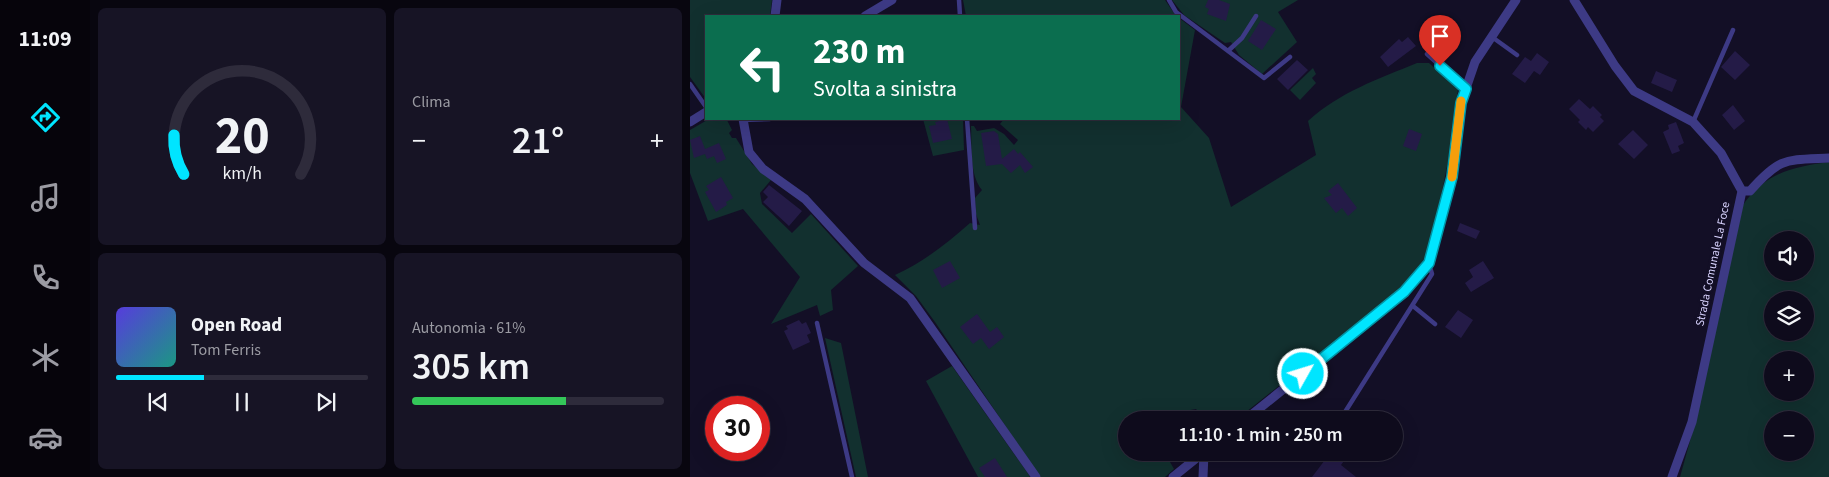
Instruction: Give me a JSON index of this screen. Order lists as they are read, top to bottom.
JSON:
{
  "streets": {
    "street": ["Strada Comunale La Foce"]
  },
  "page": {
    "tabs": "11:09",
    "tile": [
      "Clima",
      ["Autonomia · 61%", "305 km"]
    ],
    "turn": ["230 m", "Svolta a sinistra"],
    "heat": ["−", "21°", "+"],
    "map_buttons": ["+", "−"],
    "song": ["Open Road", "Tom Ferris"],
    "limit": "30",
    "trip": "11:10 · 1 min · 250 m",
    "gauge": ["20", "km/h"]
  }
}
